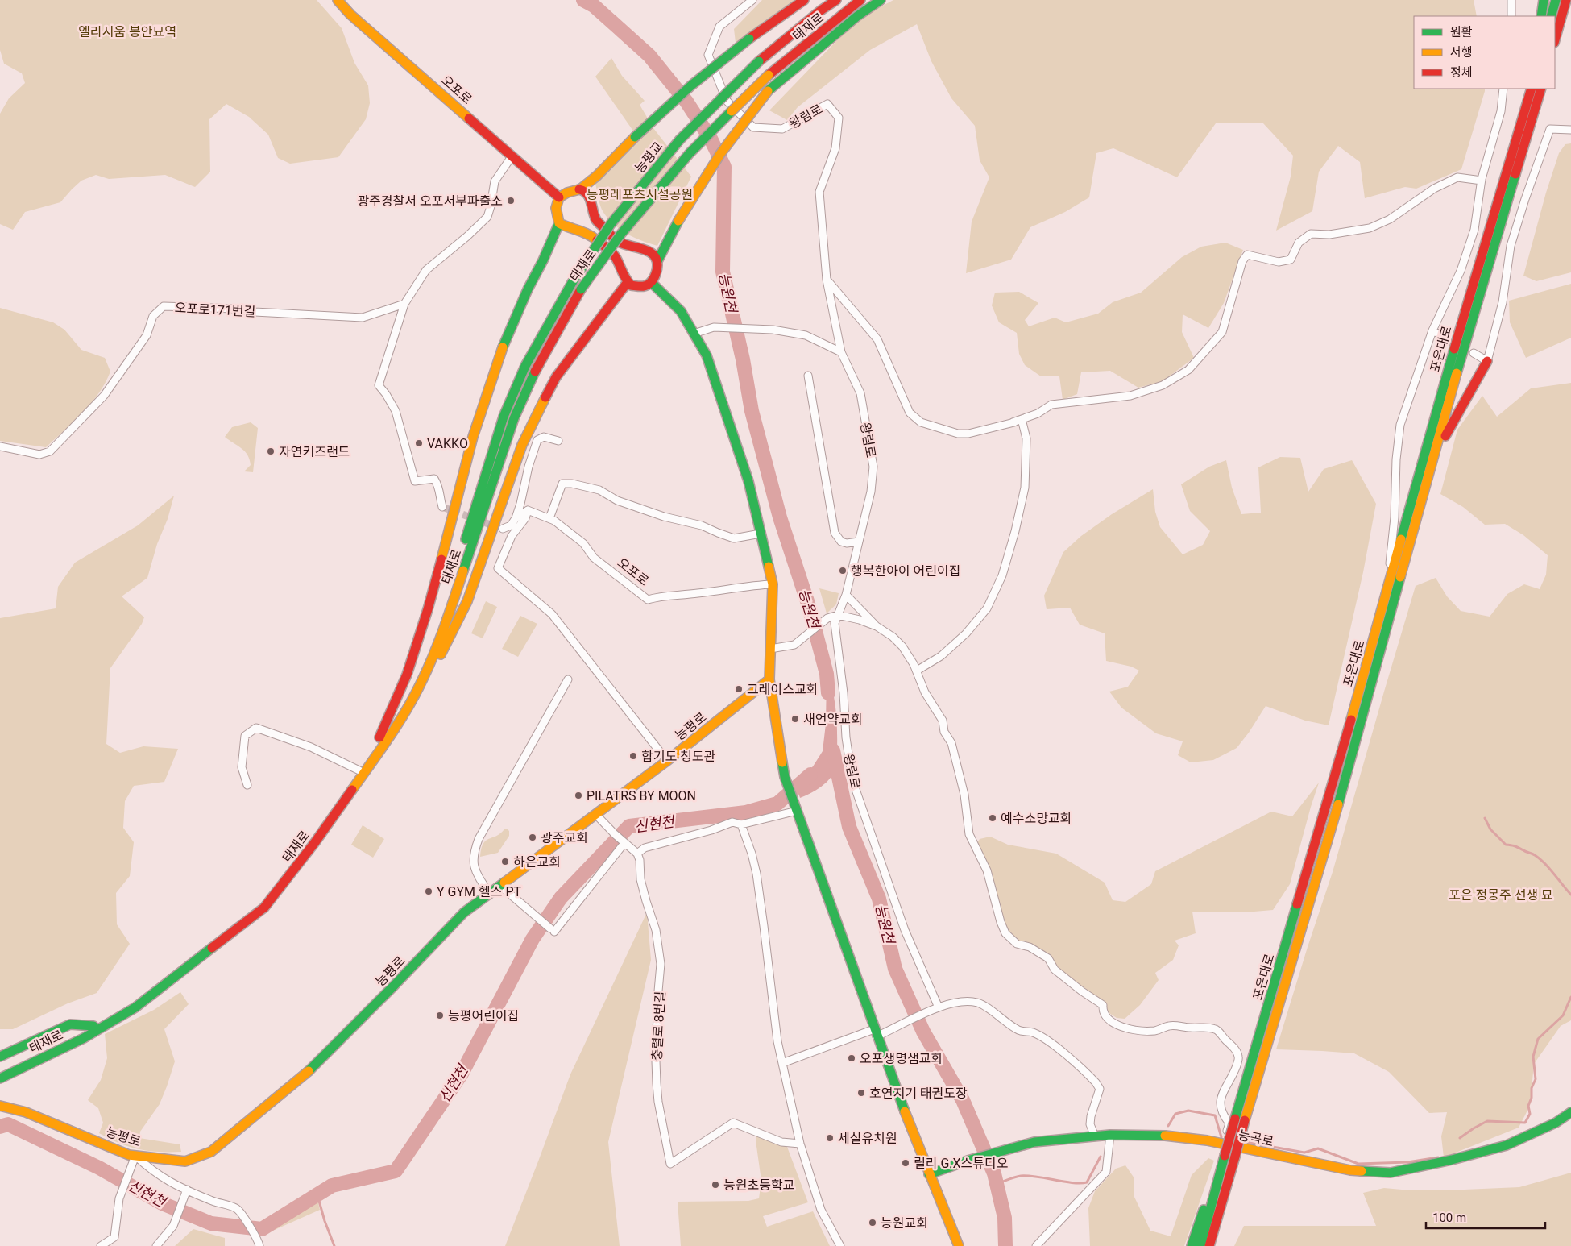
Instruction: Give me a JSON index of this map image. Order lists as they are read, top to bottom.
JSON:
{
  "streets": {
    "main road": [
      "태재로",
      "오포로",
      "능평교",
      "포은대로",
      "능평로",
      "능곡로"
    ],
    "street": ["왕림로", "오포로171번길", "충렬로 8번길"]
  },
  "crossings": [
    ["태재로", "능평교"]
  ],
  "water": ["능원천", "신현천"],
  "parks": ["엘리시움 봉안묘역", "능평레포츠시설공원", "포은 정몽주 선생 묘"],
  "places": [
    "광주경찰서 오포서부파출소",
    "VAKKO",
    "자연키즈랜드",
    "행복한아이 어린이집",
    "그레이스교회",
    "새언약교회",
    "합기도 청도관",
    "PILATRS BY MOON",
    "예수소망교회",
    "광주교회",
    "하은교회",
    "Y GYM 헬스 PT",
    "능평어린이집",
    "오포생명샘교회",
    "호연지기 태권도장",
    "세실유치원",
    "릴리 G.X스튜디오",
    "능원초등학교",
    "능원교회"
  ],
  "legend": ["원활", "서행", "정체"],
  "scale_bar": "100 m"
}
